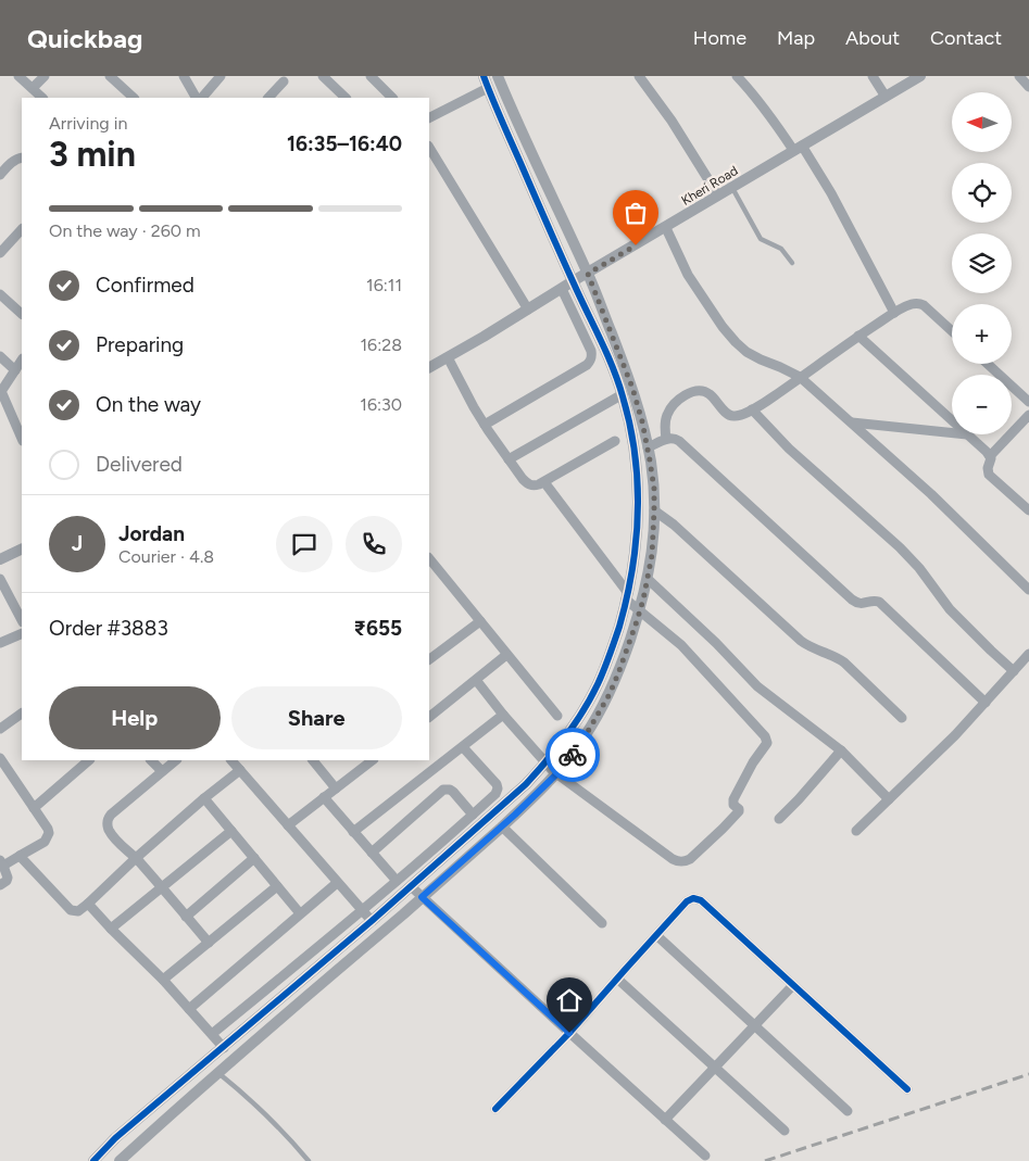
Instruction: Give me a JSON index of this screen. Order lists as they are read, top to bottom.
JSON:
{
  "streets": {
    "street": ["Kheri Road"]
  },
  "north": "left",
  "page": {
    "header": "Quickbag",
    "nav": [
      "Home",
      "Map",
      "About",
      "Contact"
    ],
    "map_buttons": ["+", "−"],
    "heading": ["3 min", "Arriving in", "16:35–16:40"],
    "panel": [
      "Jordan",
      "Courier · 4.8",
      "Order #3883",
      "₹655"
    ],
    "bar": "On the way · 260 m",
    "list": [
      ["Confirmed", "16:11"],
      ["Preparing", "16:28"],
      ["On the way", "16:30"],
      "Delivered"
    ],
    "round": "J",
    "buttons": ["Help", "Share"]
  }
}
